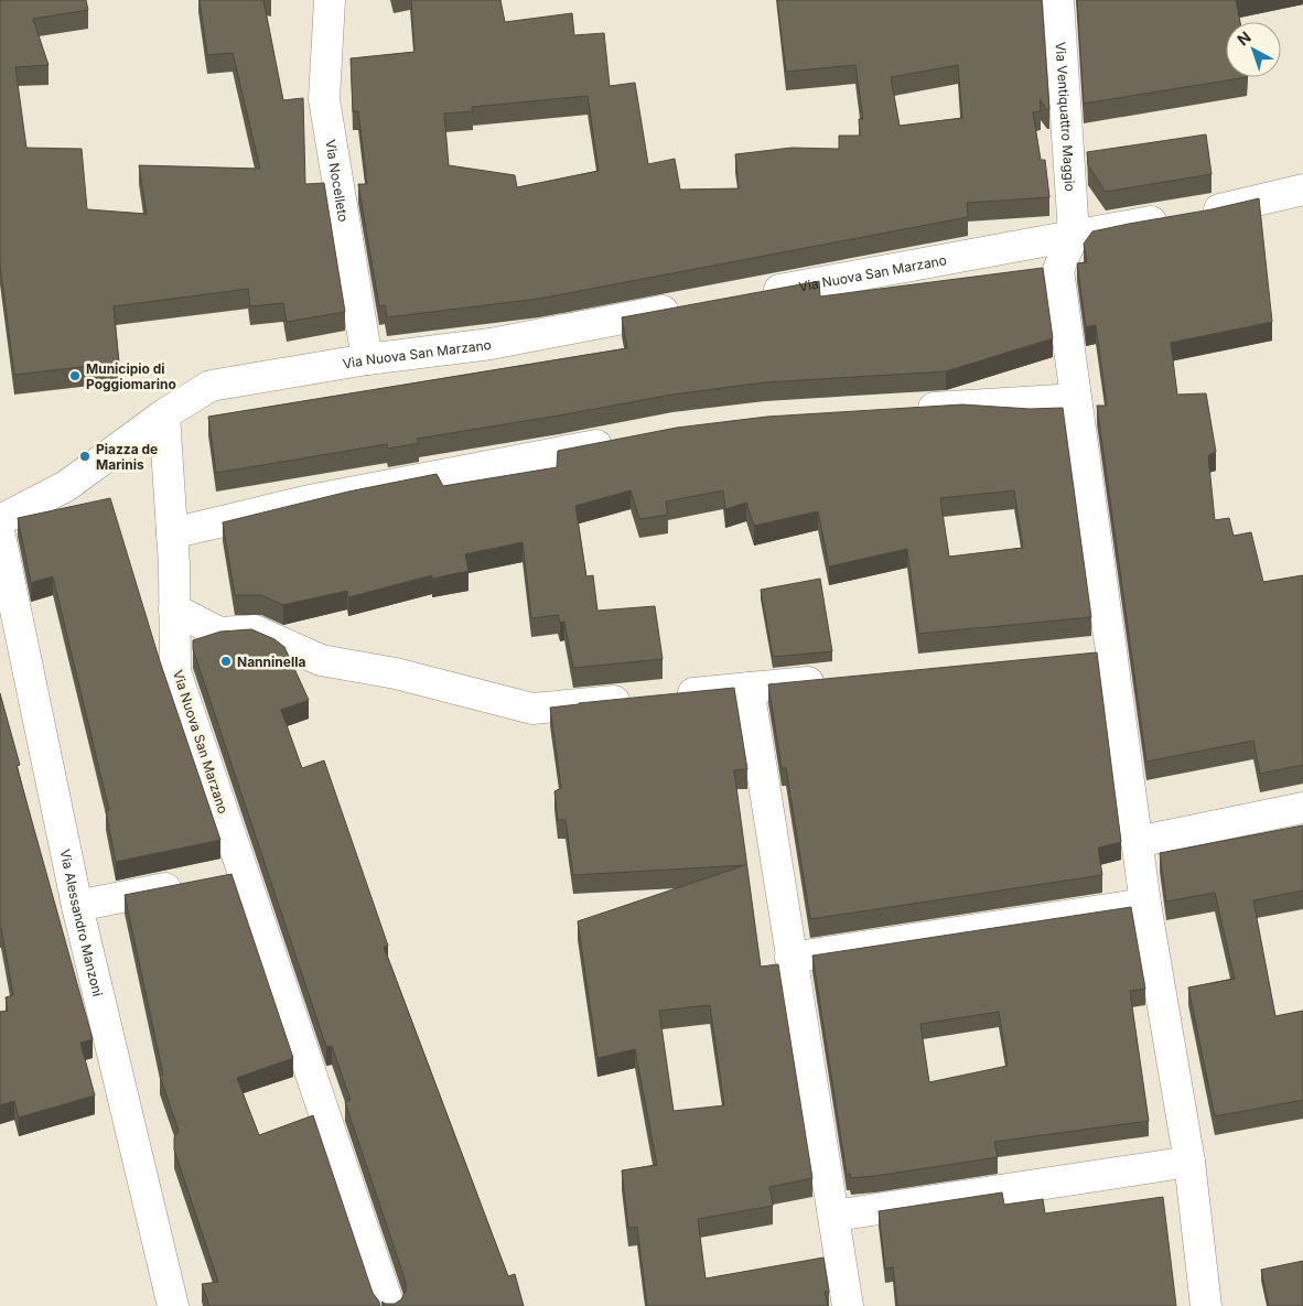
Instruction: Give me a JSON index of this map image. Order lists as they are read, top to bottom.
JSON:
{
  "streets": {
    "street": [
      "Via Ventiquattro Maggio",
      "Via Nocelleto",
      "Via Nuova San Marzano",
      "Via Alessandro Manzoni"
    ]
  },
  "crossings": [
    ["Via Ventiquattro Maggio", "Via Nuova San Marzano"],
    ["Via Nocelleto", "Via Nuova San Marzano"]
  ],
  "places": ["Municipio di Poggiomarino", "Piazza de Marinis", "Nanninella"],
  "north": "top left"
}
